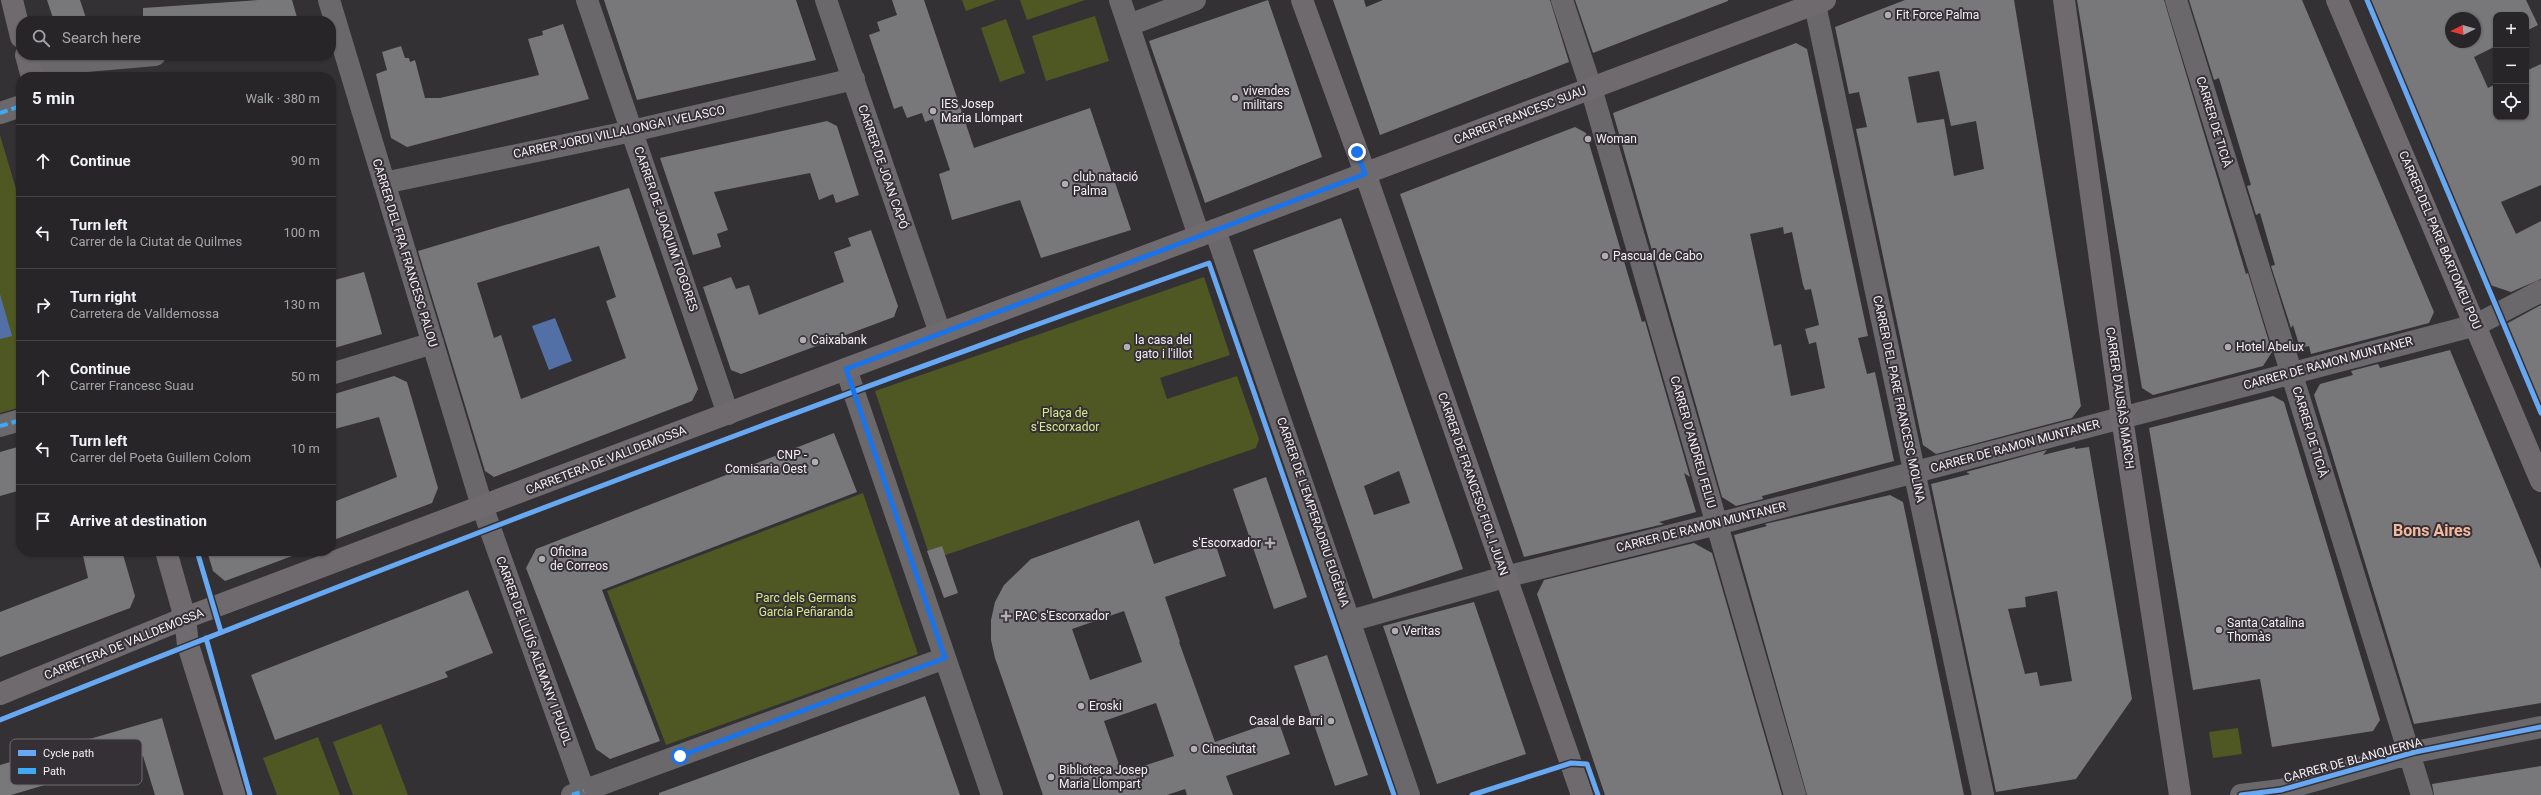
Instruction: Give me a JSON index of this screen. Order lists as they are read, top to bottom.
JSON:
{
  "streets": {
    "street": [
      "CARRER FRANCESC SUAU",
      "CARRER DE TICIÀ",
      "CARRER JORDI VILLALONGA I VELASCO",
      "CARRER DE JOAN CAPÓ",
      "CARRER DE JOAQUIM TOGORES",
      "CARRER DEL PARE BARTOMEU POU",
      "CARRER DEL FRA FRANCESC PALOU",
      "CARRER DE RAMON MUNTANER",
      "CARRER D'AUSIÀS MARCH",
      "CARRER DEL PARE FRANCESC MOLINA",
      "CARRER D'ANDREU FELIU",
      "CARRETERA DE VALLDEMOSSA",
      "CARRER DE FRANCESC FIOL I JUAN",
      "CARRER DE L'EMPERADRIU EUGÈNIA",
      "CARRER DE LLUÍS ALEMANY I PUJOL",
      "CARRER DE BLANQUERNA"
    ]
  },
  "crossings": [
    ["CARRER FRANCESC SUAU", "CARRER DEL PARE FRANCESC MOLINA"],
    ["CARRER FRANCESC SUAU", "CARRER D'ANDREU FELIU"],
    ["CARRER FRANCESC SUAU", "CARRETERA DE VALLDEMOSSA"],
    ["CARRER FRANCESC SUAU", "CARRER DE FRANCESC FIOL I JUAN"],
    ["CARRER FRANCESC SUAU", "CARRER DE L'EMPERADRIU EUGÈNIA"],
    ["CARRER DE TICIÀ", "CARRER DE RAMON MUNTANER"],
    ["CARRER DE TICIÀ", "CARRER DE BLANQUERNA"],
    ["CARRER JORDI VILLALONGA I VELASCO", "CARRER DE JOAN CAPÓ"],
    ["CARRER JORDI VILLALONGA I VELASCO", "CARRER DE JOAQUIM TOGORES"],
    ["CARRER JORDI VILLALONGA I VELASCO", "CARRER DEL FRA FRANCESC PALOU"],
    ["CARRER DE JOAN CAPÓ", "CARRETERA DE VALLDEMOSSA"],
    ["CARRER DE JOAQUIM TOGORES", "CARRETERA DE VALLDEMOSSA"],
    ["CARRER DEL PARE BARTOMEU POU", "CARRER DE RAMON MUNTANER"],
    ["CARRER DEL FRA FRANCESC PALOU", "CARRETERA DE VALLDEMOSSA"],
    ["CARRER DEL FRA FRANCESC PALOU", "CARRER DE LLUÍS ALEMANY I PUJOL"],
    ["CARRER DE RAMON MUNTANER", "CARRER D'AUSIÀS MARCH"],
    ["CARRER DE RAMON MUNTANER", "CARRER DEL PARE FRANCESC MOLINA"],
    ["CARRER DE RAMON MUNTANER", "CARRER D'ANDREU FELIU"],
    ["CARRER DE RAMON MUNTANER", "CARRER DE FRANCESC FIOL I JUAN"],
    ["CARRETERA DE VALLDEMOSSA", "CARRER DE L'EMPERADRIU EUGÈNIA"],
    ["CARRETERA DE VALLDEMOSSA", "CARRER DE LLUÍS ALEMANY I PUJOL"]
  ],
  "districts": ["Bons Aires"],
  "parks": ["Plaça de s'Escorxador", "Parc dels Germans García Peñaranda"],
  "places": {
    "other": [
      "Fit Force Palma",
      "vivendes militars",
      "IES Josep Maria Llompart",
      "Woman",
      "club natació Palma",
      "Pascual de Cabo",
      "Caixabank",
      "la casa del gato i l'illot",
      "Hotel Abelux",
      "CNP - Comisaria Oest",
      "Oficina de Correos",
      "Santa Catalina Thomàs",
      "Veritas",
      "Eroski",
      "Casal de Barri",
      "Cineciutat",
      "Biblioteca Josep Maria Llompart"
    ],
    "health": ["s'Escorxador", "PAC s'Escorxador"]
  },
  "legend": ["Cycle path", "Path"],
  "north": "left",
  "page": {
    "map_buttons": ["+", "−"],
    "search": "Search here",
    "heading": ["5 min", "Walk · 380 m"],
    "list": [
      ["Continue", "90 m"],
      ["Turn left", "Carrer de la Ciutat de Quilmes", "100 m"],
      ["Turn right", "Carretera de Valldemossa", "130 m"],
      ["Continue", "Carrer Francesc Suau", "50 m"],
      ["Turn left", "Carrer del Poeta Guillem Colom", "10 m"],
      "Arrive at destination"
    ]
  }
}
